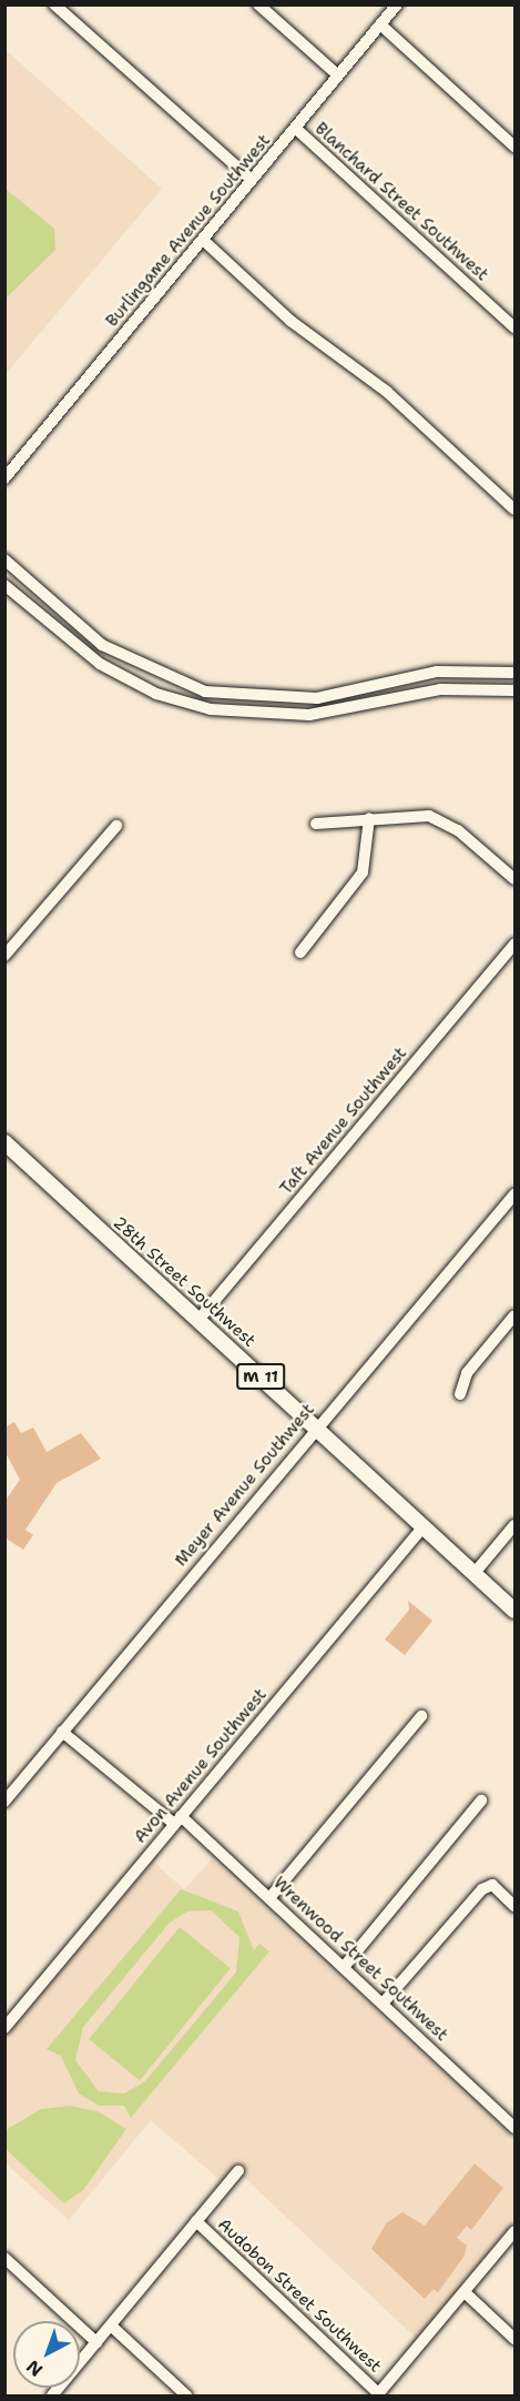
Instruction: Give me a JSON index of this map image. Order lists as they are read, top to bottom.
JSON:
{
  "streets": {
    "main road": ["28th Street Southwest", "M 11"],
    "street": [
      "Blanchard Street Southwest",
      "Burlingame Avenue Southwest",
      "Taft Avenue Southwest",
      "Meyer Avenue Southwest",
      "Avon Avenue Southwest",
      "Wrenwood Street Southwest",
      "Audobon Street Southwest"
    ]
  },
  "crossings": [
    ["Blanchard Street Southwest", "Burlingame Avenue Southwest"],
    ["Taft Avenue Southwest", "28th Street Southwest"],
    ["28th Street Southwest", "Meyer Avenue Southwest"],
    ["28th Street Southwest", "Avon Avenue Southwest"],
    ["Meyer Avenue Southwest", "Wrenwood Street Southwest"],
    ["Avon Avenue Southwest", "Wrenwood Street Southwest"]
  ],
  "north": "bottom left"
}
